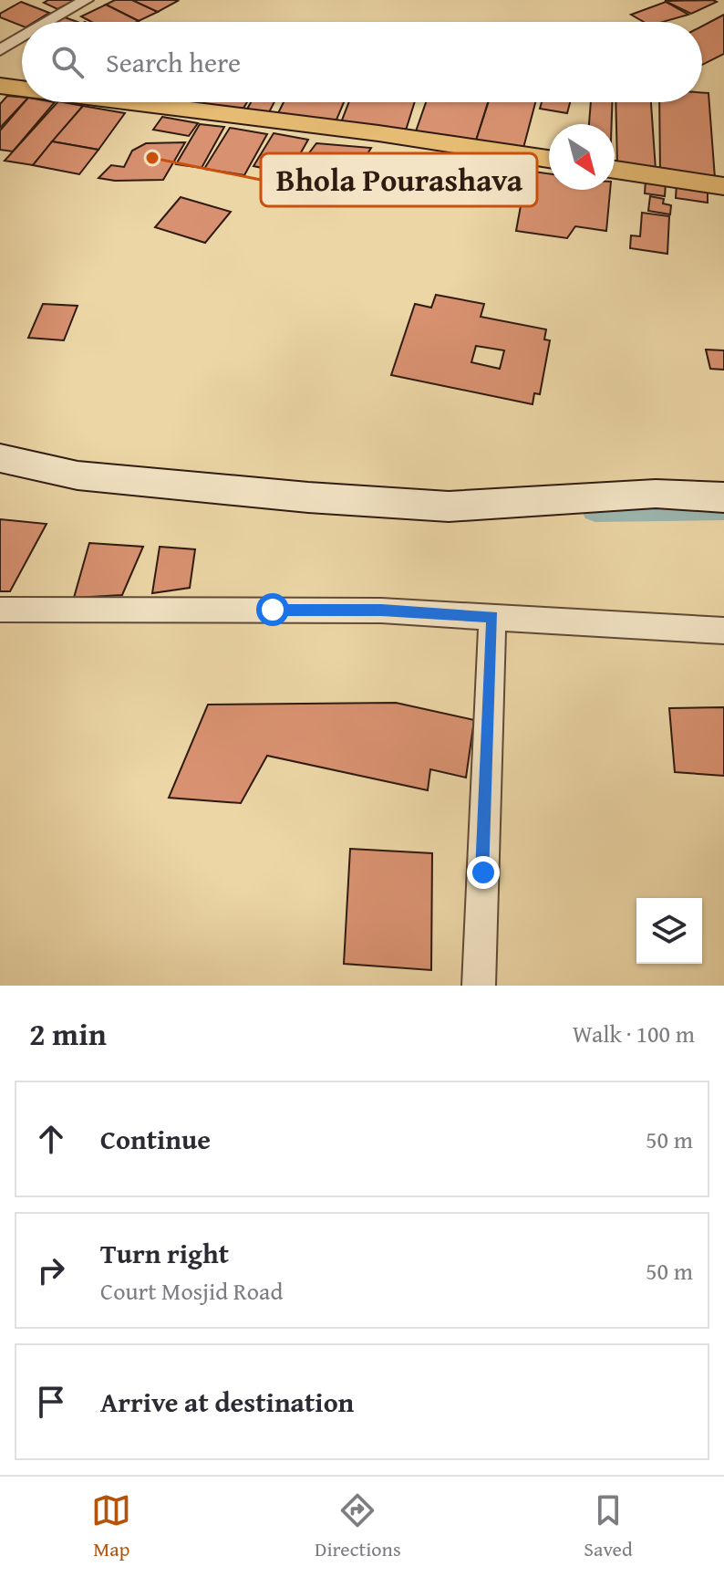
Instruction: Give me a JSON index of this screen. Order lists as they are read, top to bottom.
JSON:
{
  "places": ["Bhola Pourashava"],
  "north": "bottom right",
  "page": {
    "search": "Search here",
    "heading": ["2 min", "Walk · 100 m"],
    "list": [
      ["Continue", "50 m"],
      ["Turn right", "Court Mosjid Road", "50 m"],
      "Arrive at destination"
    ],
    "nav": ["Map", "Directions", "Saved"]
  }
}
